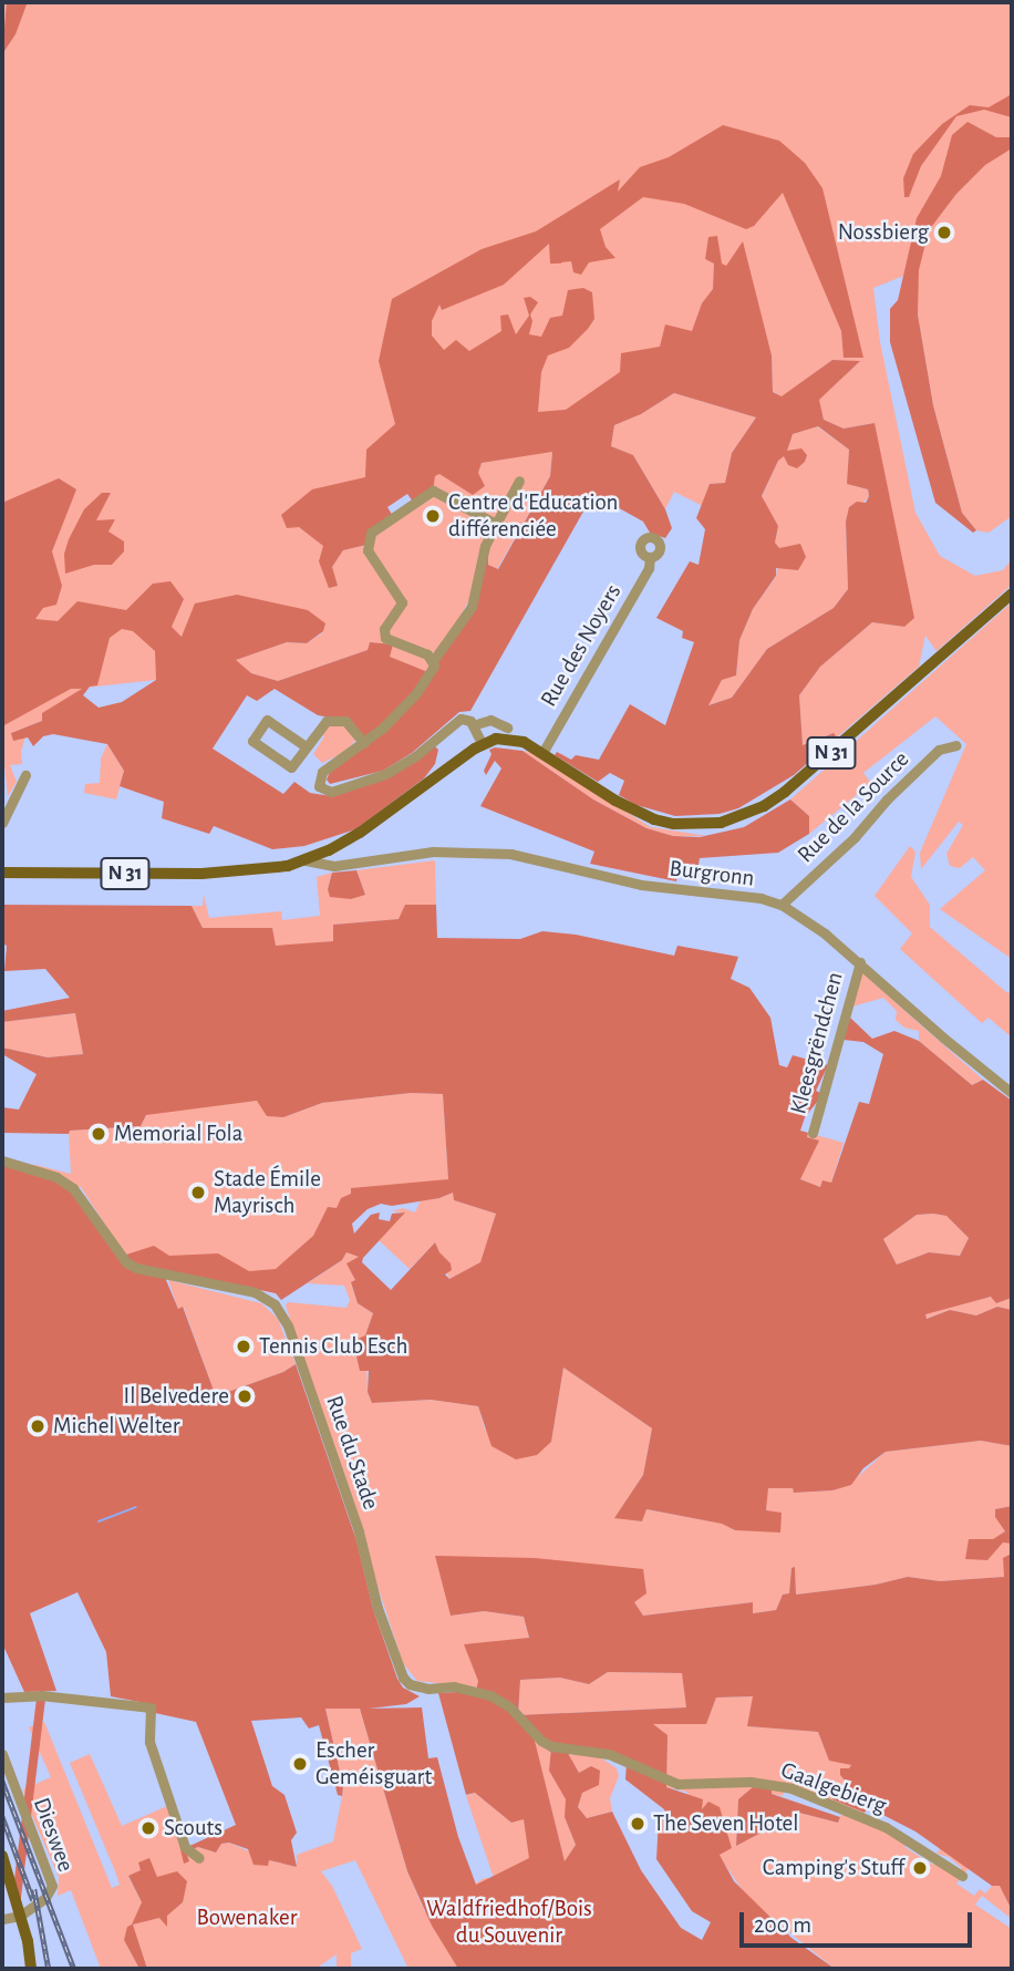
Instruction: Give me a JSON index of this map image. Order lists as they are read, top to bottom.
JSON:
{
  "streets": {
    "main road": ["N 31"],
    "street": [
      "Rue des Noyers",
      "Rue de la Source",
      "Burgronn",
      "Kleesgrëndchen",
      "Rue du Stade",
      "Gaalgebierg",
      "Dieswee"
    ]
  },
  "crossings": [
    ["Rue des Noyers", "N 31"],
    ["N 31", "Burgronn"],
    ["Rue de la Source", "Burgronn"],
    ["Burgronn", "Kleesgrëndchen"],
    ["Rue du Stade", "Gaalgebierg"]
  ],
  "parks": ["Waldfriedhof/Bois du Souvenir", "Bowenaker"],
  "places": [
    "Nossbierg",
    "Centre d'Education différenciée",
    "Memorial Fola",
    "Stade Émile Mayrisch",
    "Tennis Club Esch",
    "Il Belvedere",
    "Michel Welter",
    "Escher Geméisguart",
    "The Seven Hotel",
    "Scouts",
    "Camping's Stuff"
  ],
  "scale_bar": "200 m"
}
